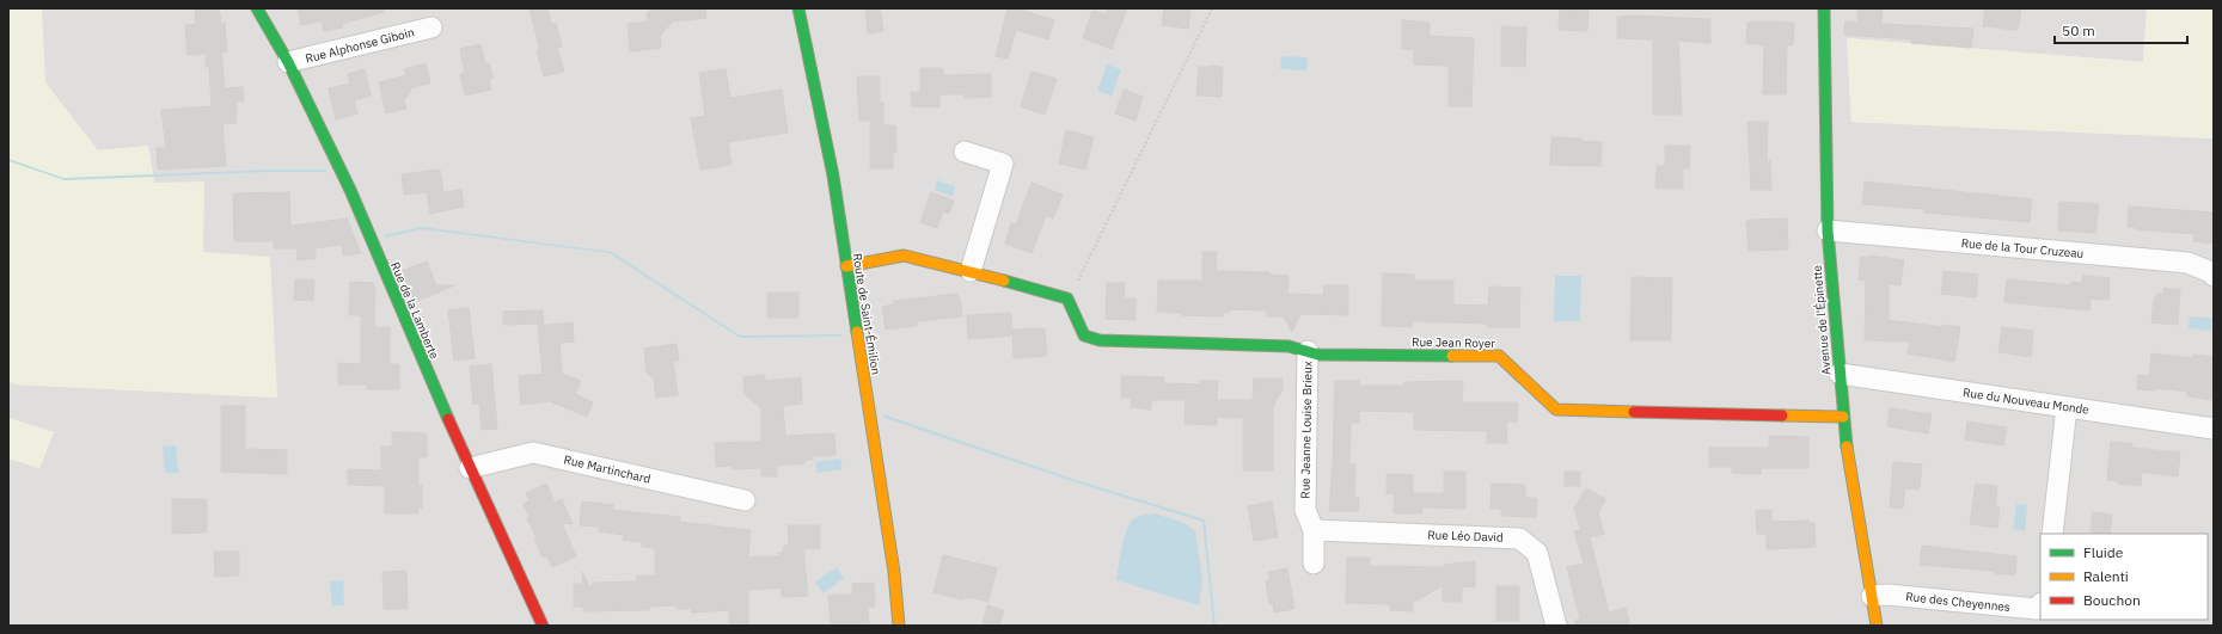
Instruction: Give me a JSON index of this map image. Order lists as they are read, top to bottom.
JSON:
{
  "streets": {
    "street": [
      "Rue Alphonse Giboin",
      "Rue de la Tour Cruzeau",
      "Rue de la Lamberte",
      "Route de Saint-Émilion",
      "Avenue de l'Épinette",
      "Rue Jean Royer",
      "Rue du Nouveau Monde",
      "Rue Jeanne Louise Brieux",
      "Rue Martinchard",
      "Rue Léo David",
      "Rue des Cheyennes"
    ]
  },
  "crossings": [
    ["Rue Alphonse Giboin", "Rue de la Lamberte"],
    ["Rue de la Tour Cruzeau", "Avenue de l'Épinette"],
    ["Rue de la Lamberte", "Rue Martinchard"],
    ["Avenue de l'Épinette", "Rue Jean Royer"],
    ["Avenue de l'Épinette", "Rue du Nouveau Monde"],
    ["Avenue de l'Épinette", "Rue des Cheyennes"],
    ["Rue Jean Royer", "Rue Jeanne Louise Brieux"],
    ["Rue Jeanne Louise Brieux", "Rue Léo David"]
  ],
  "legend": ["Fluide", "Ralenti", "Bouchon"],
  "scale_bar": "50 m"
}
